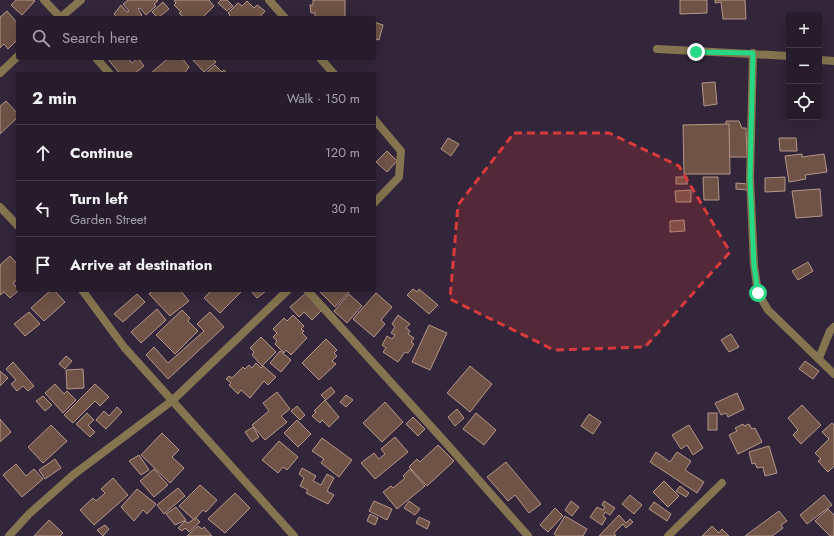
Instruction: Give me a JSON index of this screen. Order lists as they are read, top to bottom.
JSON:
{
  "page": {
    "map_buttons": ["+", "−"],
    "search": "Search here",
    "heading": ["2 min", "Walk · 150 m"],
    "list": [
      ["Continue", "120 m"],
      ["Turn left", "Garden Street", "30 m"],
      "Arrive at destination"
    ]
  }
}
